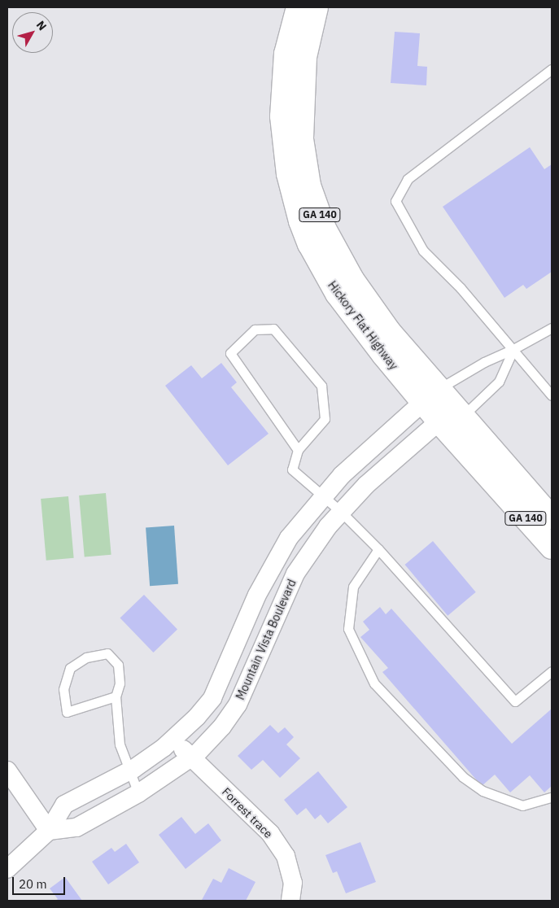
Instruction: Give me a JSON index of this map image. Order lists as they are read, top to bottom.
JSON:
{
  "streets": {
    "main road": ["GA 140", "Hickory Flat Highway"],
    "street": ["Mountain Vista Boulevard", "Forrest trace"]
  },
  "crossings": [
    ["Hickory Flat Highway", "Mountain Vista Boulevard"],
    ["Mountain Vista Boulevard", "Forrest trace"]
  ],
  "scale_bar": "20 m",
  "north": "top right"
}
